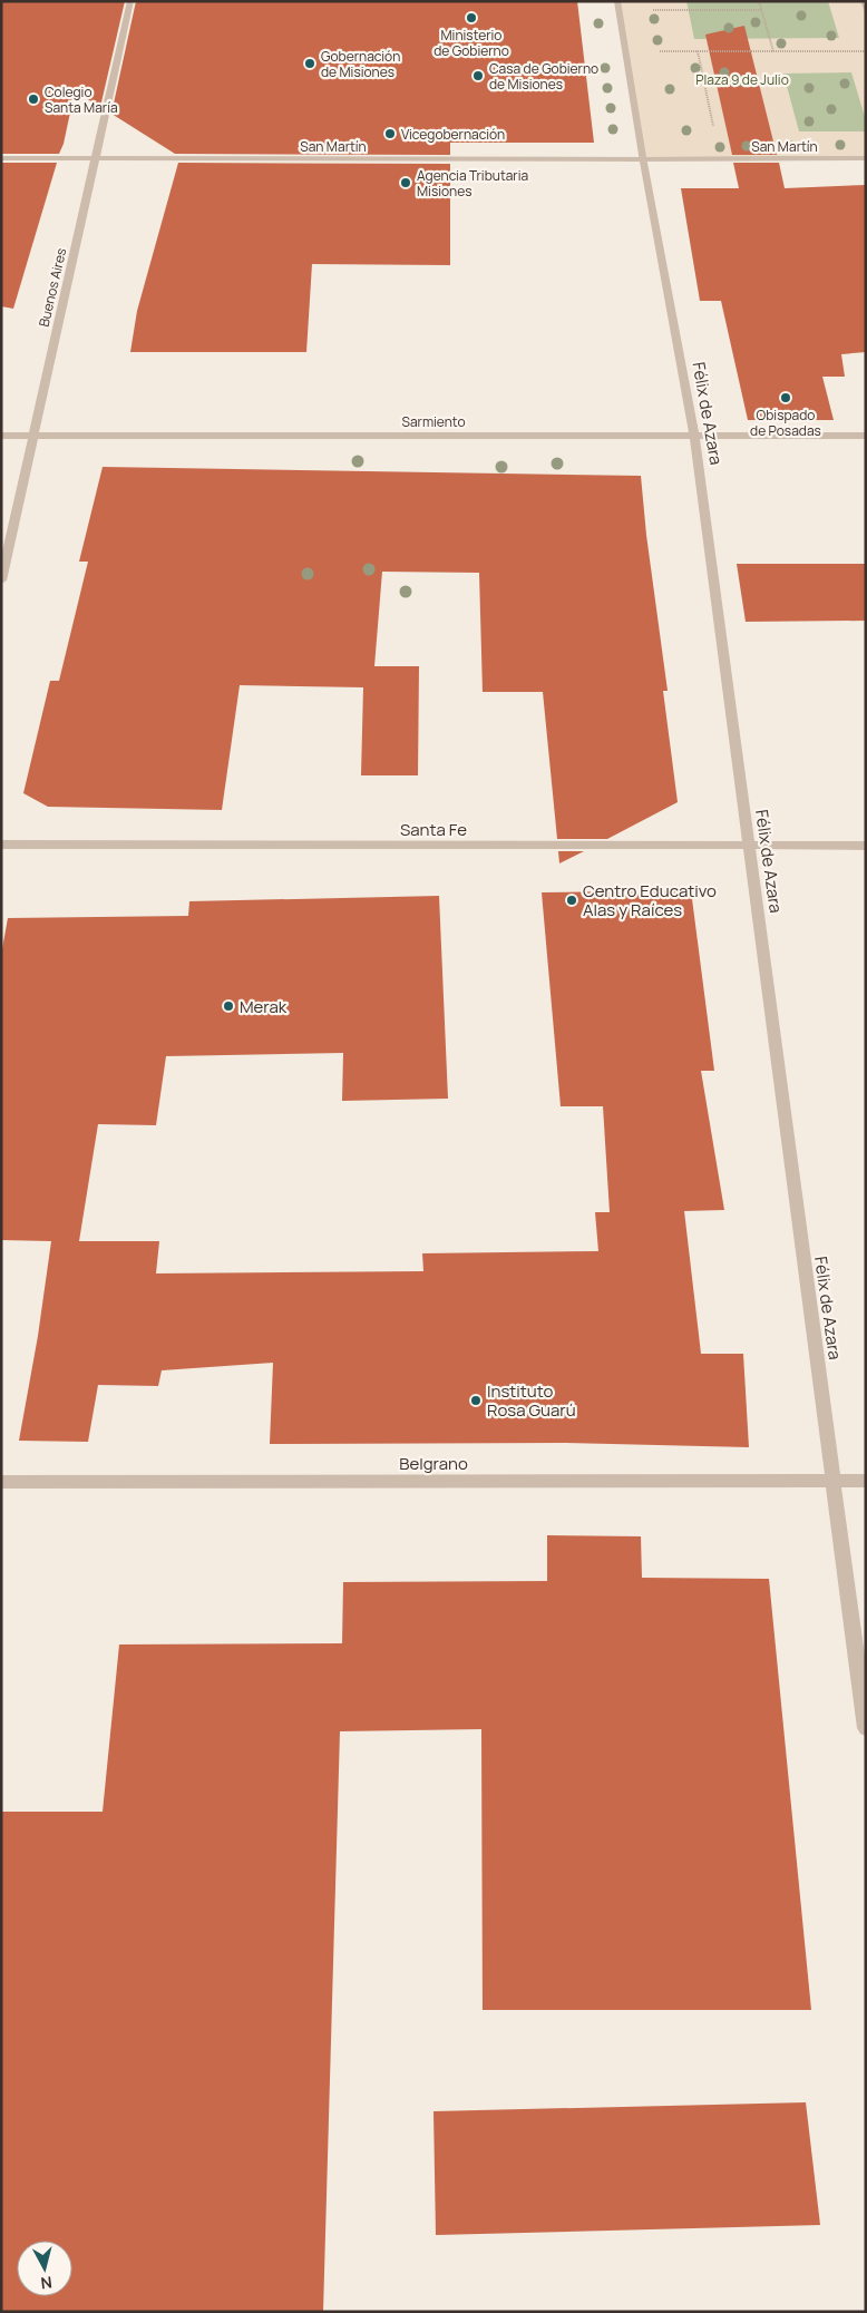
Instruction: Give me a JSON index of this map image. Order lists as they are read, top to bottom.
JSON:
{
  "streets": {
    "street": [
      "San Martín",
      "Buenos Aires",
      "Félix de Azara",
      "Sarmiento",
      "Santa Fe",
      "Belgrano"
    ]
  },
  "crossings": [
    ["San Martín", "Buenos Aires"],
    ["San Martín", "Félix de Azara"],
    ["Buenos Aires", "Sarmiento"],
    ["Félix de Azara", "Sarmiento"],
    ["Félix de Azara", "Santa Fe"],
    ["Félix de Azara", "Belgrano"]
  ],
  "parks": ["Plaza 9 de Julio"],
  "places": [
    "Ministerio de Gobierno",
    "Gobernación de Misiones",
    "Casa de Gobierno de Misiones",
    "Colegio Santa María",
    "Vicegobernación",
    "Agencia Tributaria Misiones",
    "Obispado de Posadas",
    "Centro Educativo Alas y Raíces",
    "Merak",
    "Instituto Rosa Guarú"
  ],
  "north": "bottom"
}
